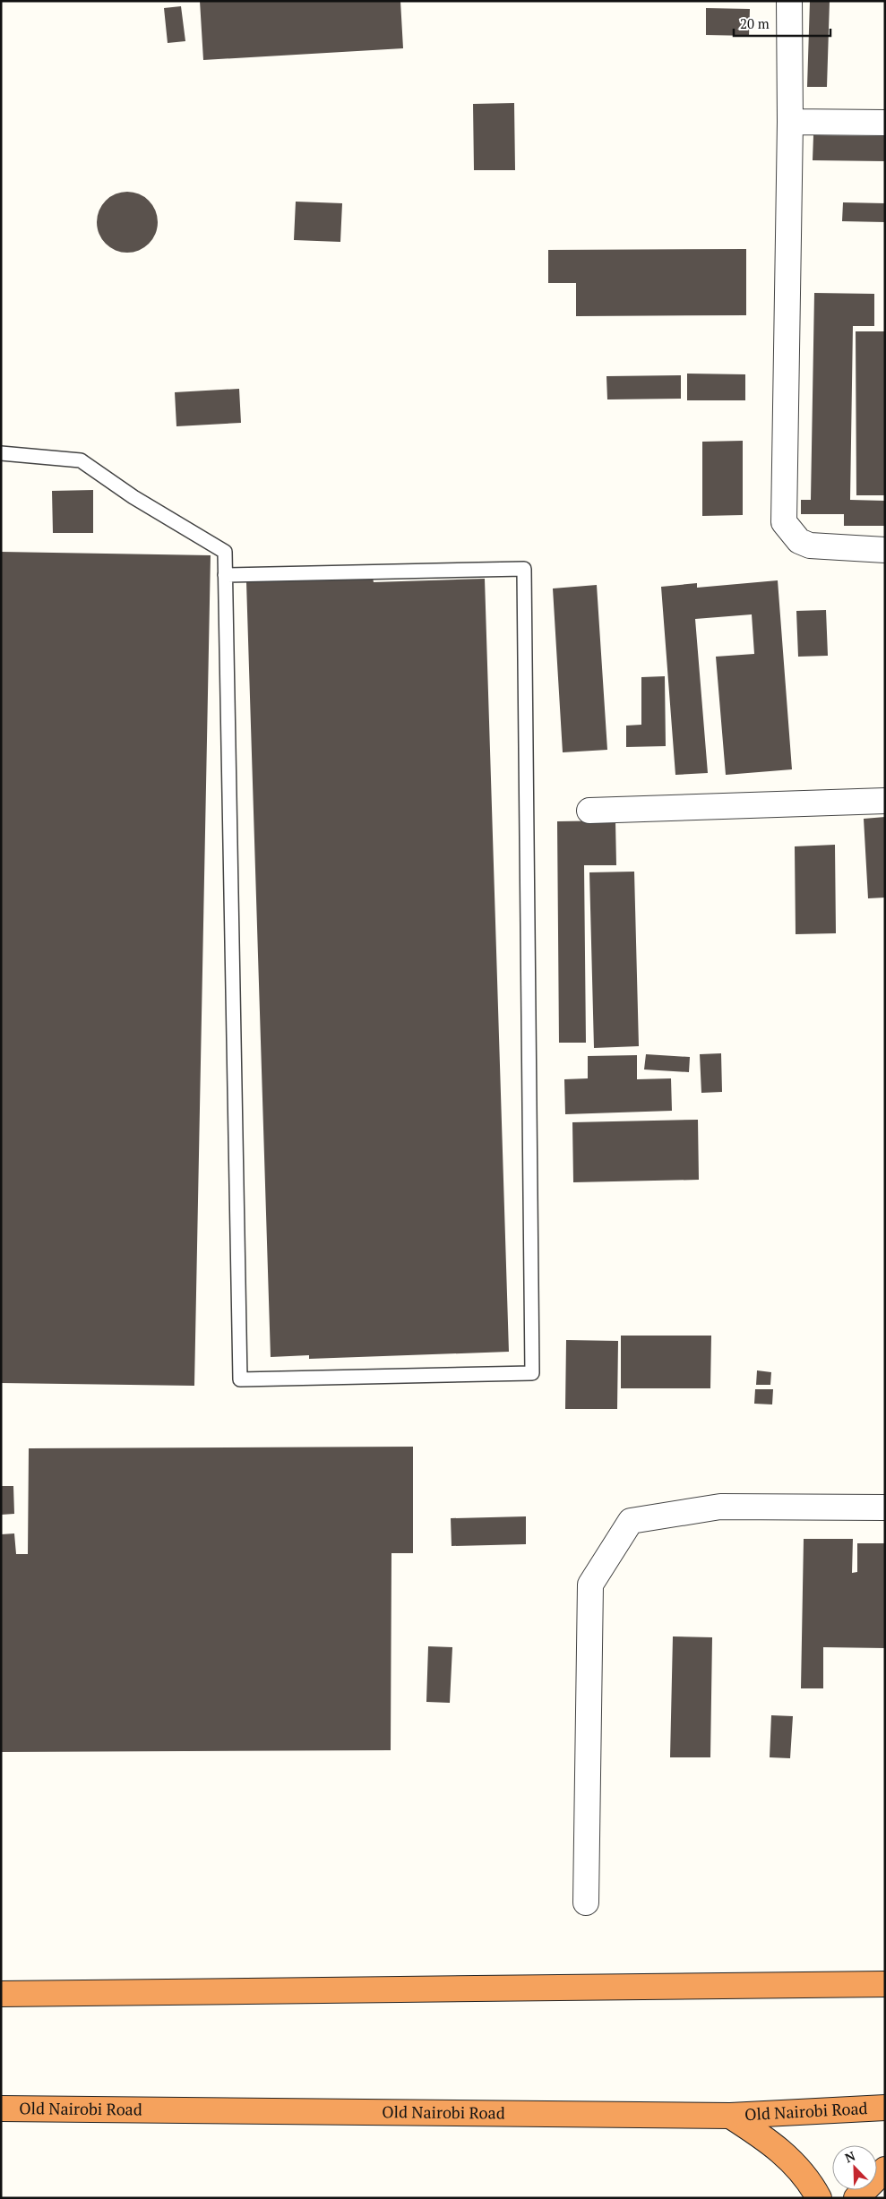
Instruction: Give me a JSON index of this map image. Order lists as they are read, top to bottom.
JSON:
{
  "streets": {
    "highway": ["Old Nairobi Road"]
  },
  "scale_bar": "20 m",
  "north": "top left"
}
